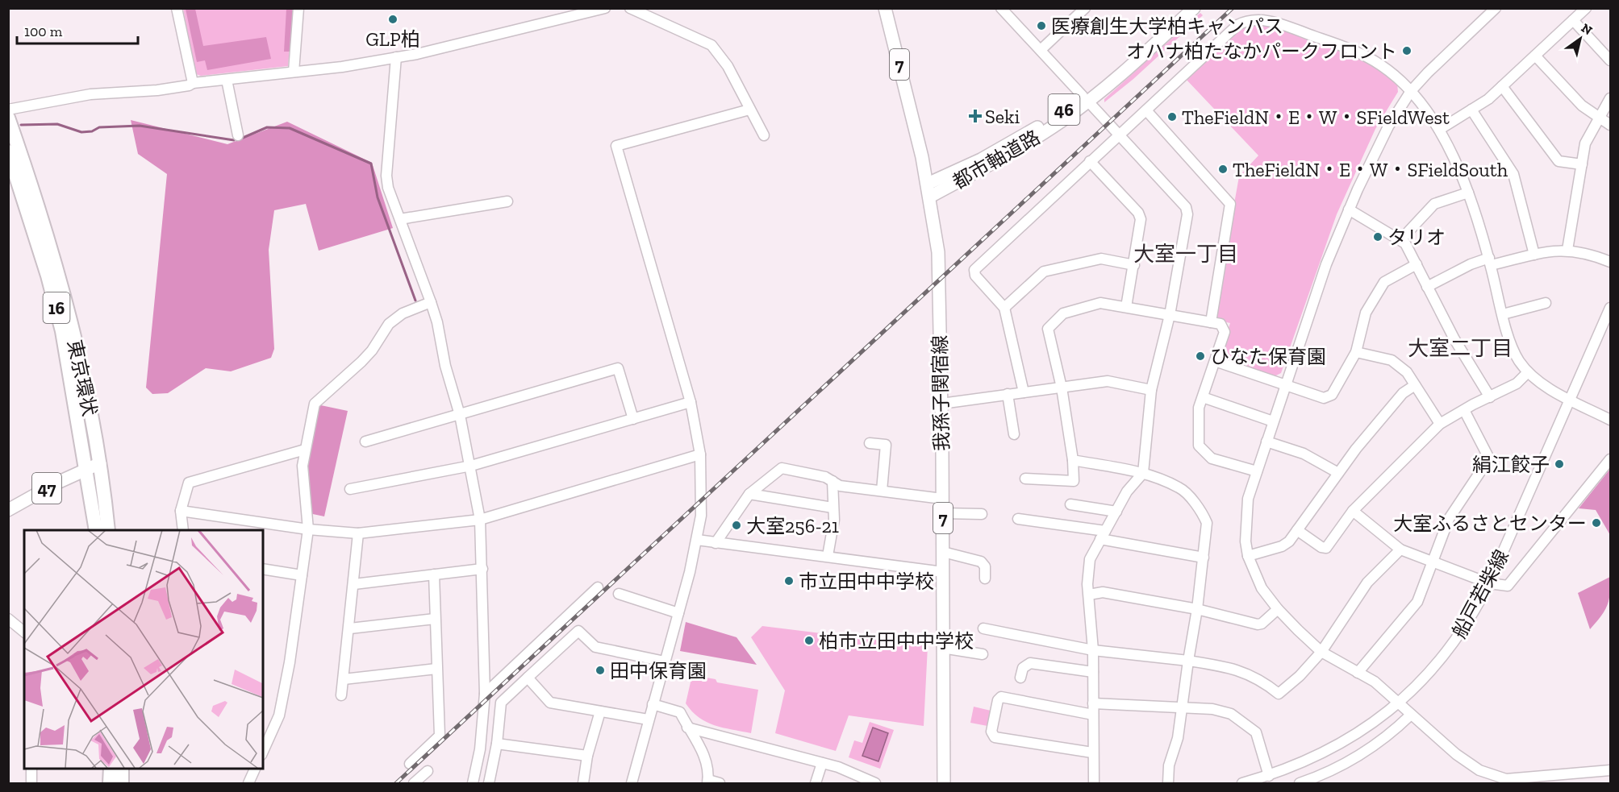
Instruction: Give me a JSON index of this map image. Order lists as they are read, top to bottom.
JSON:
{
  "streets": {
    "highway": ["16", "東京環状"],
    "main road": [
      "7",
      "46",
      "都市軸道路",
      "我孫子関宿線",
      "47"
    ],
    "street": ["船戸若柴線"]
  },
  "crossings": [
    ["都市軸道路", "我孫子関宿線"],
    ["東京環状", "47"]
  ],
  "districts": ["大室一丁目", "大室二丁目"],
  "places": {
    "other": [
      "GLP柏",
      "医療創生大学柏キャンパス",
      "オハナ柏たなかパークフロント",
      "TheFieldN・E・W・SFieldWest",
      "TheFieldN・E・W・SFieldSouth",
      "タリオ",
      "ひなた保育園",
      "絹江餃子",
      "大室ふるさとセンター",
      "大室256-21",
      "市立田中中学校",
      "柏市立田中中学校",
      "田中保育園"
    ],
    "health": ["Seki"]
  },
  "scale_bar": "100 m",
  "north": "top right"
}
